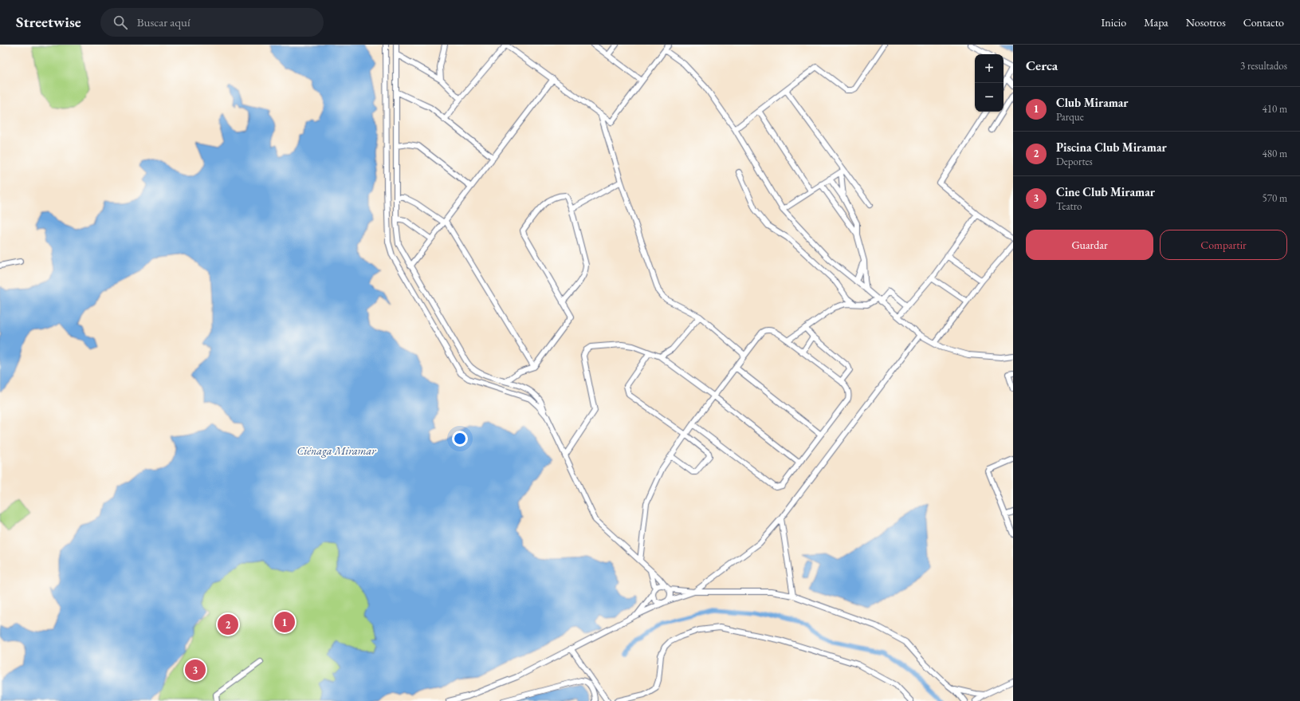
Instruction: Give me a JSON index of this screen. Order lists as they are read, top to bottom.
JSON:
{
  "water": ["Ciénaga Miramar"],
  "page": {
    "header": "Streetwise",
    "search": "Buscar aquí",
    "nav": [
      "Inicio",
      "Mapa",
      "Nosotros",
      "Contacto"
    ],
    "heading": ["Cerca", "3 resultados"],
    "map_buttons": ["+", "−"],
    "list": [
      {
        "mark": "1",
        "name": "Club Miramar",
        "note": "Parque",
        "value": "410 m"
      },
      {
        "mark": "2",
        "name": "Piscina Club Miramar",
        "note": "Deportes",
        "value": "480 m"
      },
      {
        "mark": "3",
        "name": "Cine Club Miramar",
        "note": "Teatro",
        "value": "570 m"
      }
    ],
    "buttons": ["Guardar", "Compartir"],
    "pins": ["1", "2", "3"]
  }
}
